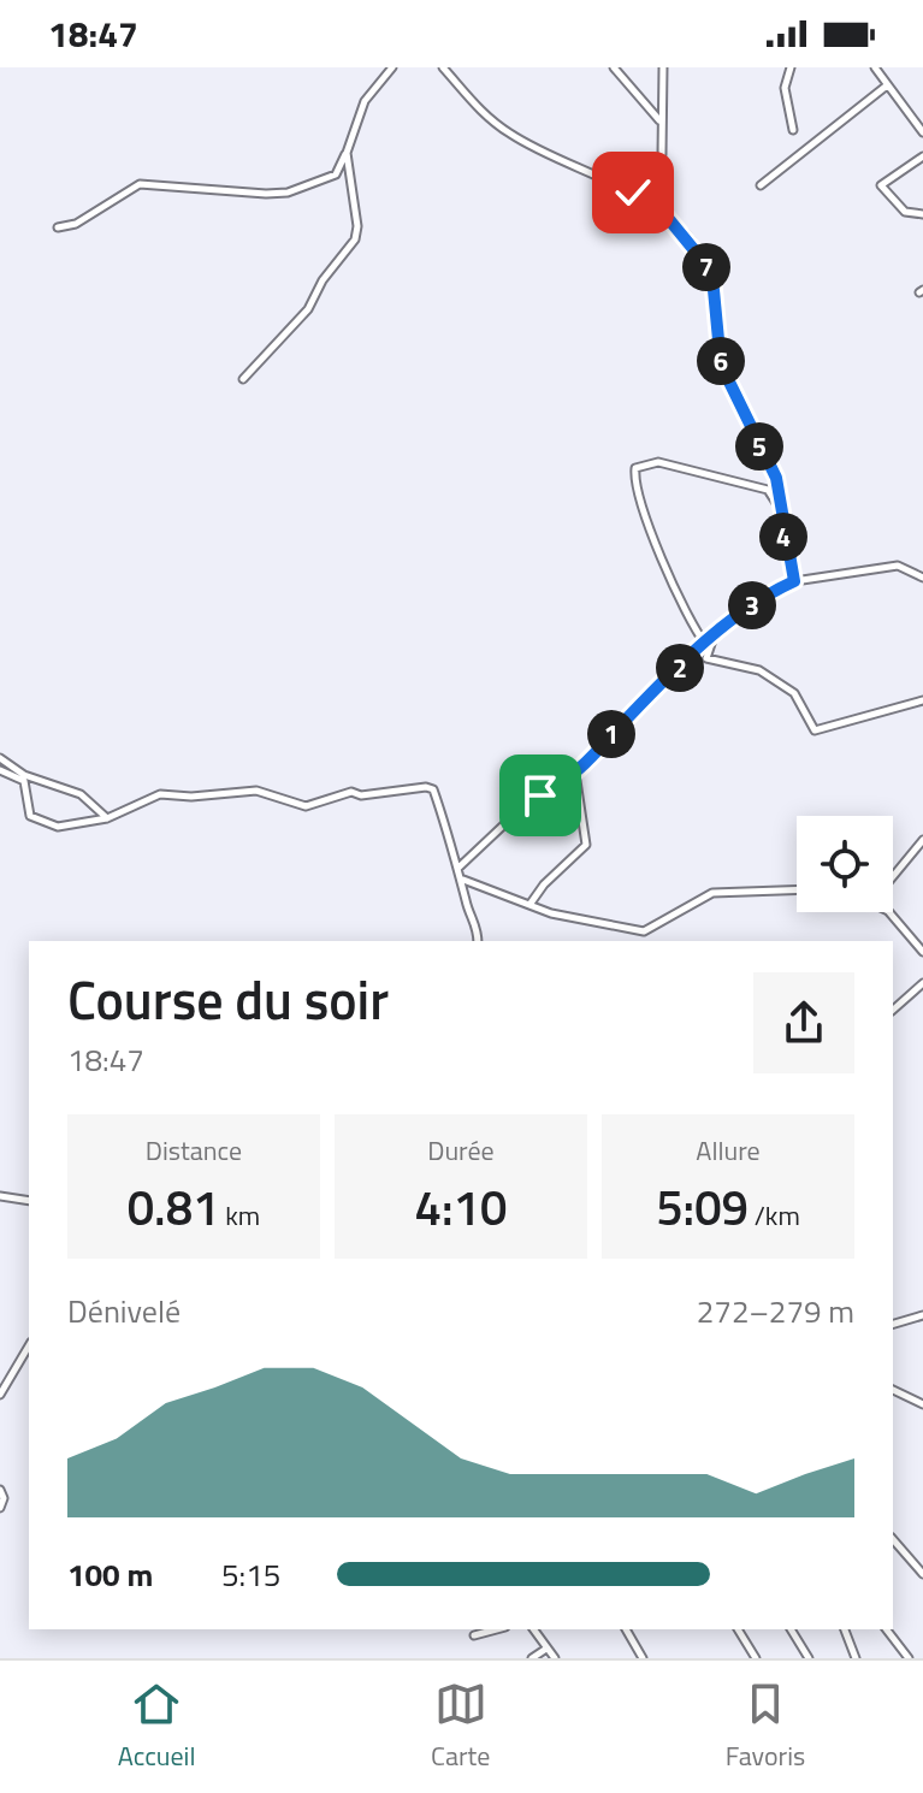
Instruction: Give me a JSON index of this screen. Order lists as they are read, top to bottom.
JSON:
{
  "page": {
    "status": "18:47",
    "pins": [
      "7",
      "6",
      "5",
      "4",
      "3",
      "2",
      "1"
    ],
    "heading": ["Course du soir", "18:47"],
    "stats": [
      ["Distance", "0.81 km"],
      ["Durée", "4:10"],
      ["Allure", "5:09 /km"]
    ],
    "chart": ["Dénivelé", "272–279 m"],
    "list": [
      {
        "name": "100 m",
        "note": "5:15"
      }
    ],
    "tabs": ["Accueil", "Carte", "Favoris"]
  }
}
